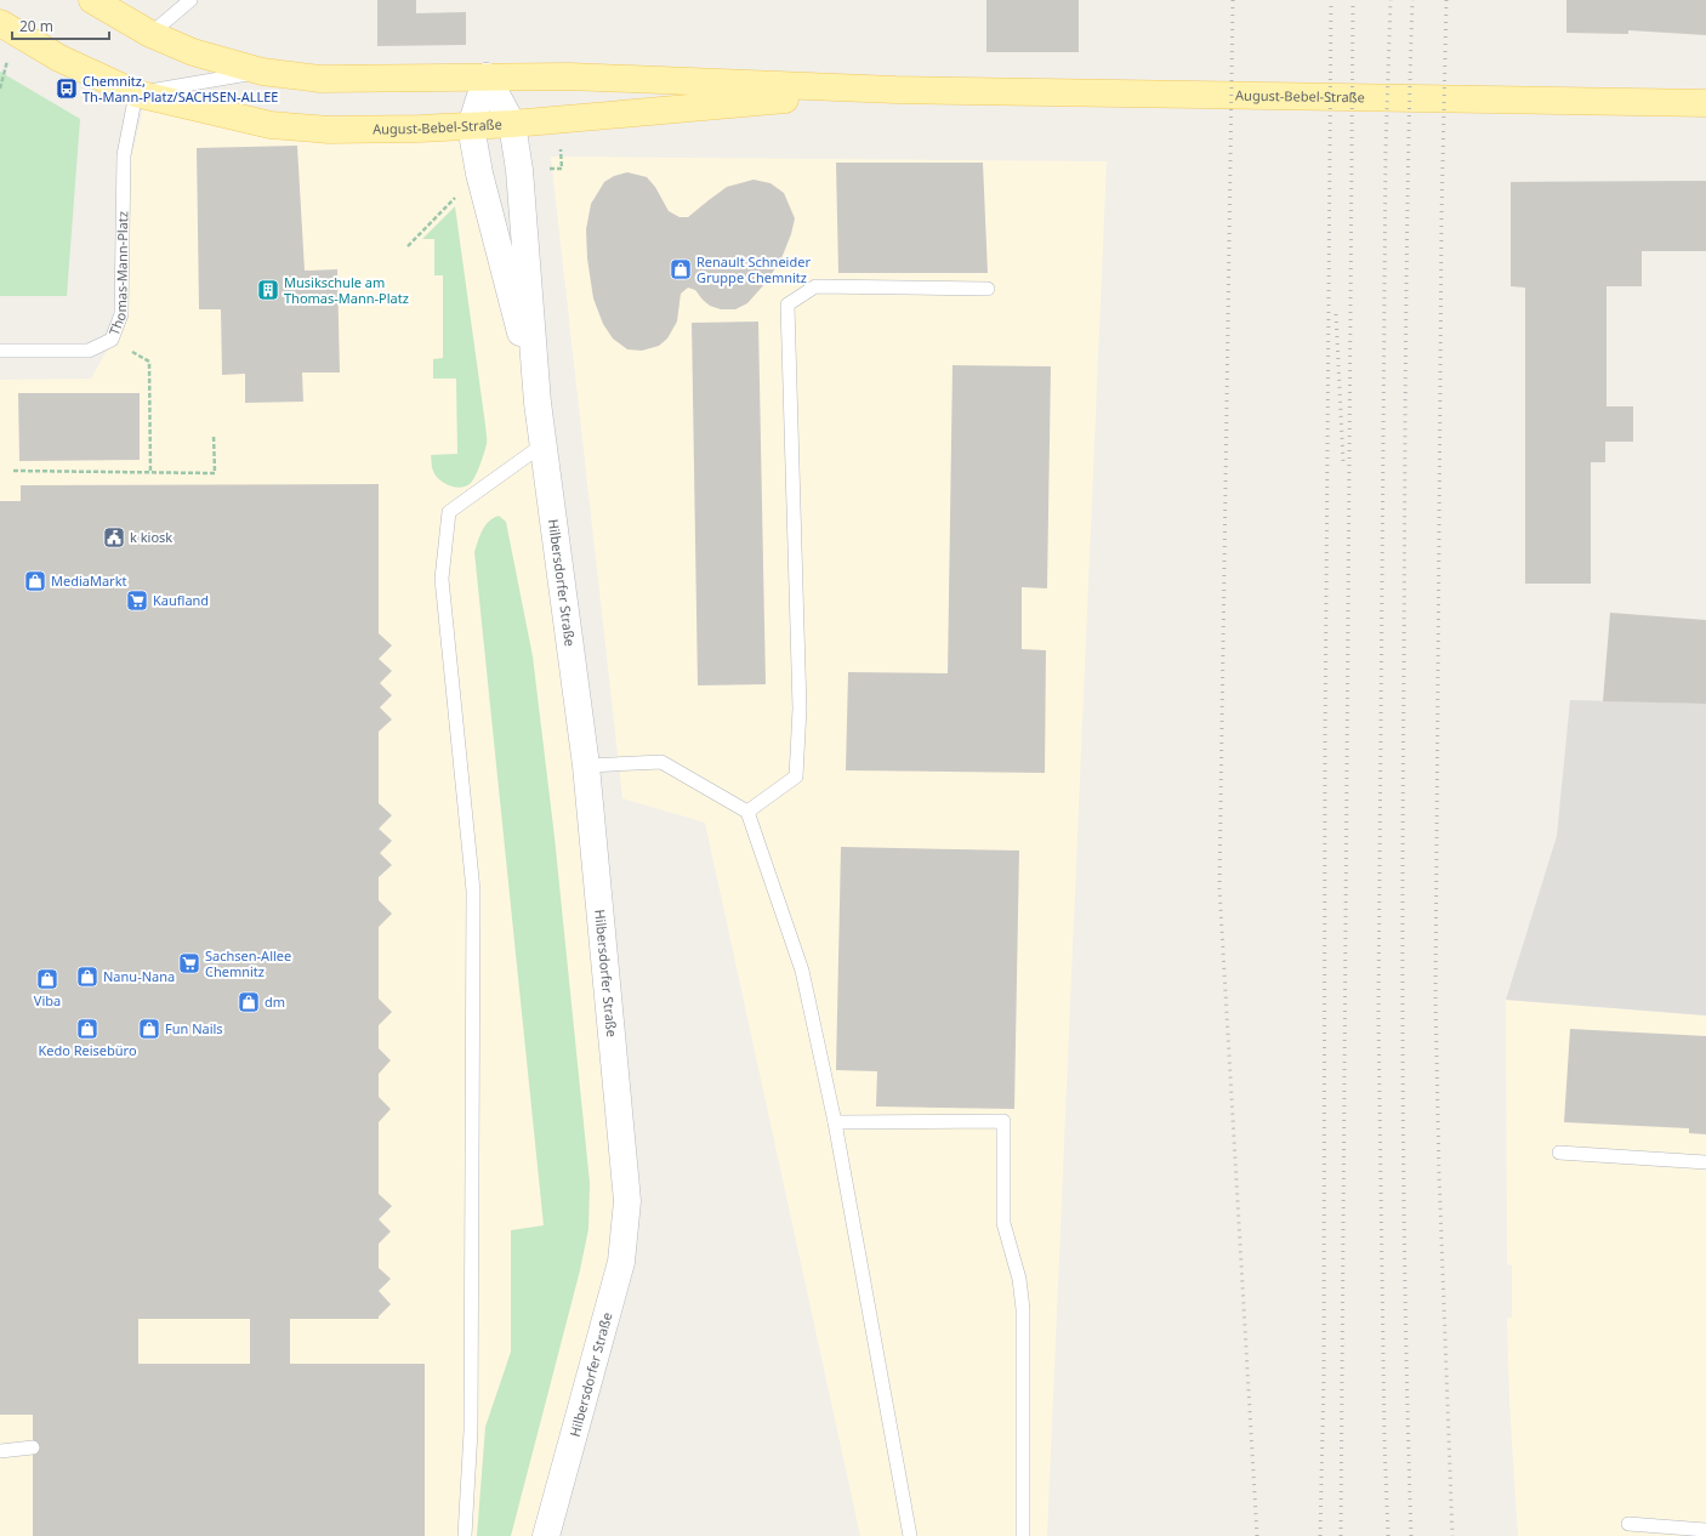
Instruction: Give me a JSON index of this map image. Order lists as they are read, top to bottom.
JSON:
{
  "streets": {
    "main road": ["August-Bebel-Straße"],
    "street": ["Hilbersdorfer Straße"],
    "lane": ["Thomas-Mann-Platz"]
  },
  "crossings": [
    ["August-Bebel-Straße", "Thomas-Mann-Platz"],
    ["August-Bebel-Straße", "Hilbersdorfer Straße"]
  ],
  "places": {
    "bus stop": ["Chemnitz, Th-Mann-Platz/SACHSEN-ALLEE"],
    "shop": [
      "Renault Schneider Gruppe Chemnitz",
      "MediaMarkt",
      "Nanu-Nana",
      "Viba",
      "dm",
      "Kedo Reisebüro",
      "Fun Nails"
    ],
    "building": ["Musikschule am Thomas-Mann-Platz"],
    "public building": ["k kiosk"],
    "supermarket": ["Kaufland", "Sachsen-Allee Chemnitz"]
  },
  "scale_bar": "20 m"
}
